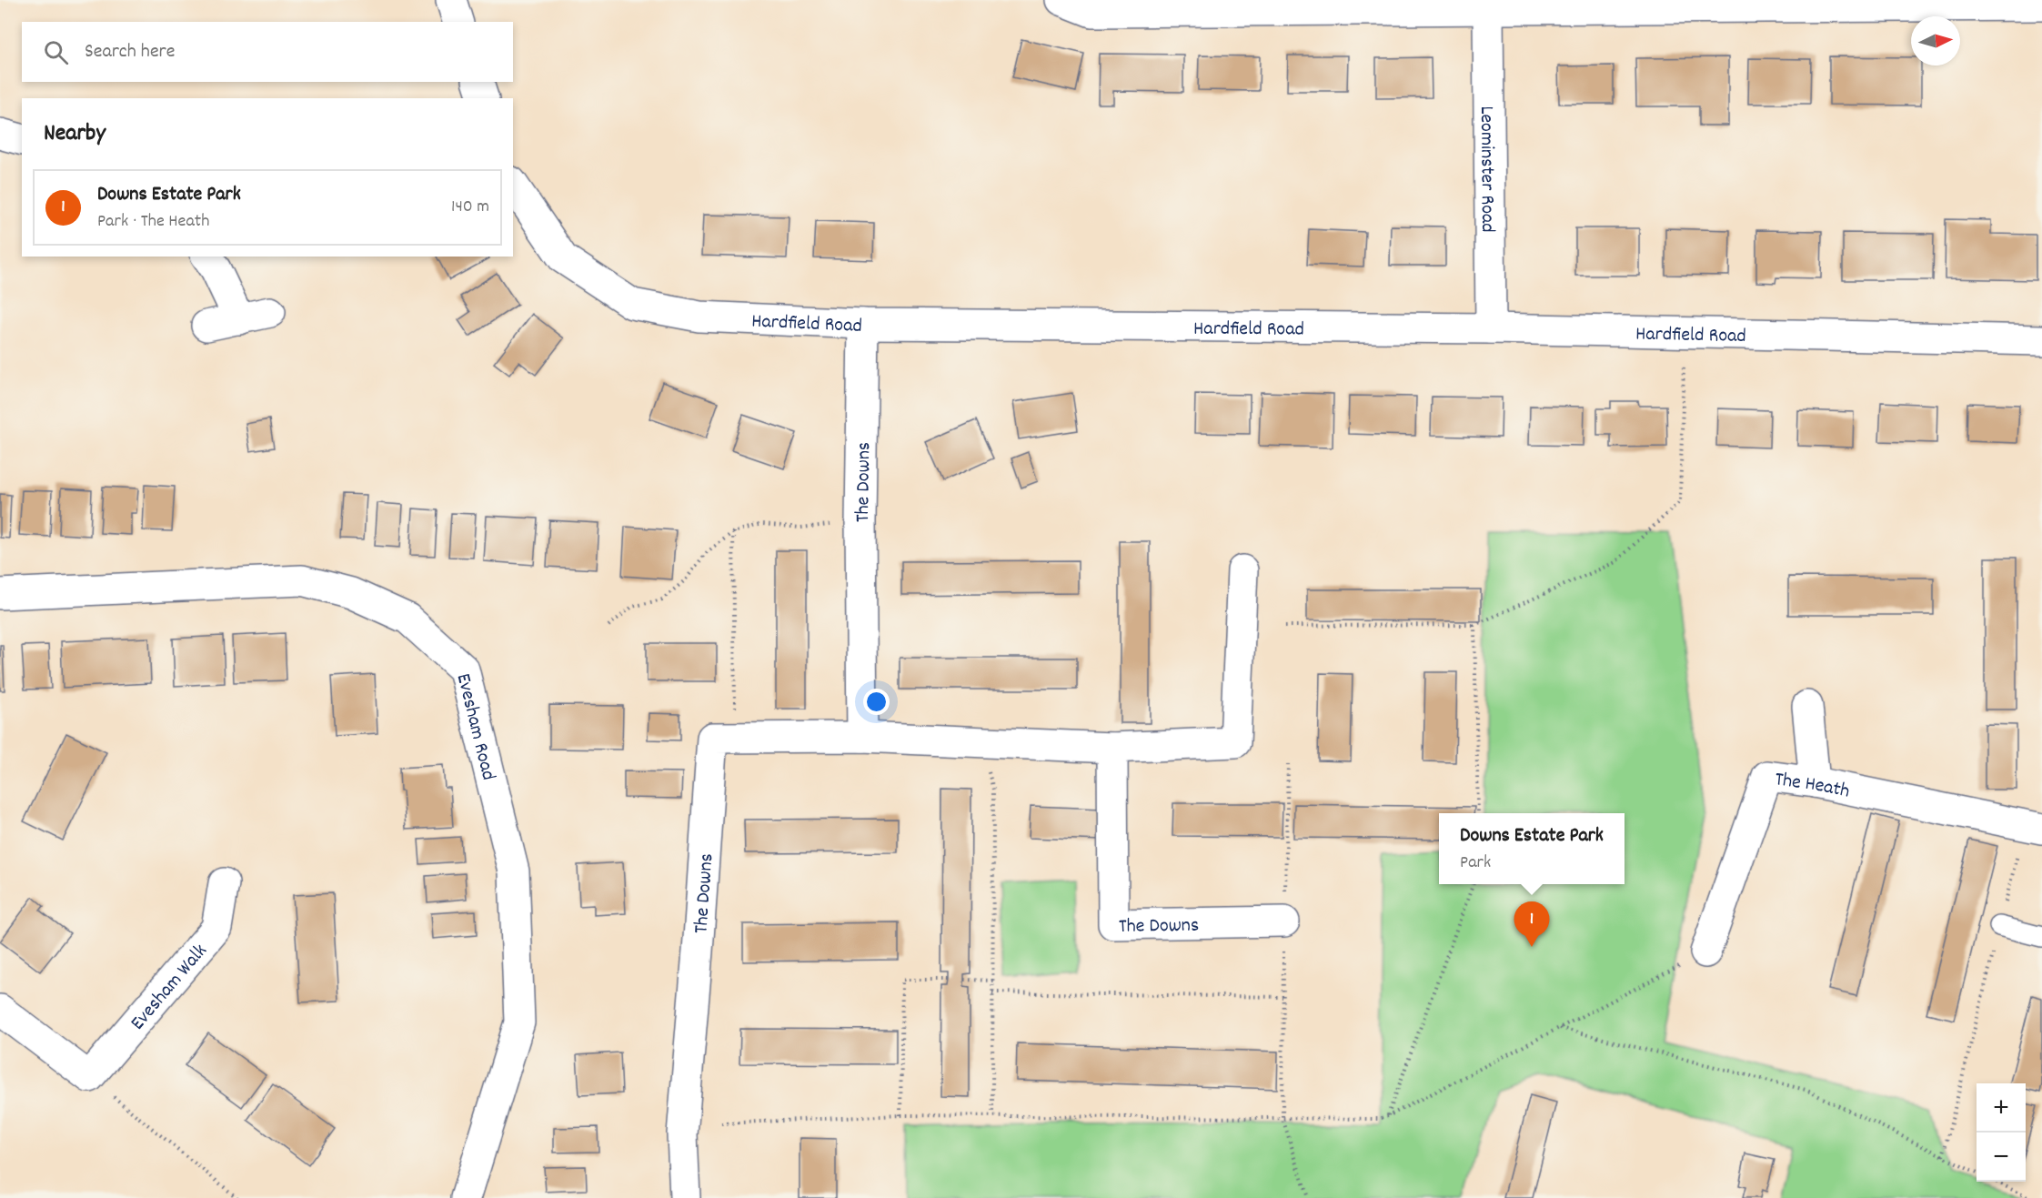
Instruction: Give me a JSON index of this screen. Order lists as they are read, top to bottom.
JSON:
{
  "streets": {
    "street": [
      "Leominster Road",
      "Hardfield Road",
      "The Downs",
      "Evesham Road",
      "The Heath",
      "Evesham Walk"
    ]
  },
  "crossings": [
    ["Leominster Road", "Hardfield Road"],
    ["Hardfield Road", "The Downs"]
  ],
  "north": "right",
  "page": {
    "search": "Search here",
    "heading": "Nearby",
    "list": [
      {
        "mark": "1",
        "name": "Downs Estate Park",
        "note": "Park · The Heath",
        "value": "140 m"
      }
    ],
    "popup": ["Downs Estate Park", "Park"],
    "pins": "1",
    "map_buttons": ["+", "−"]
  }
}
